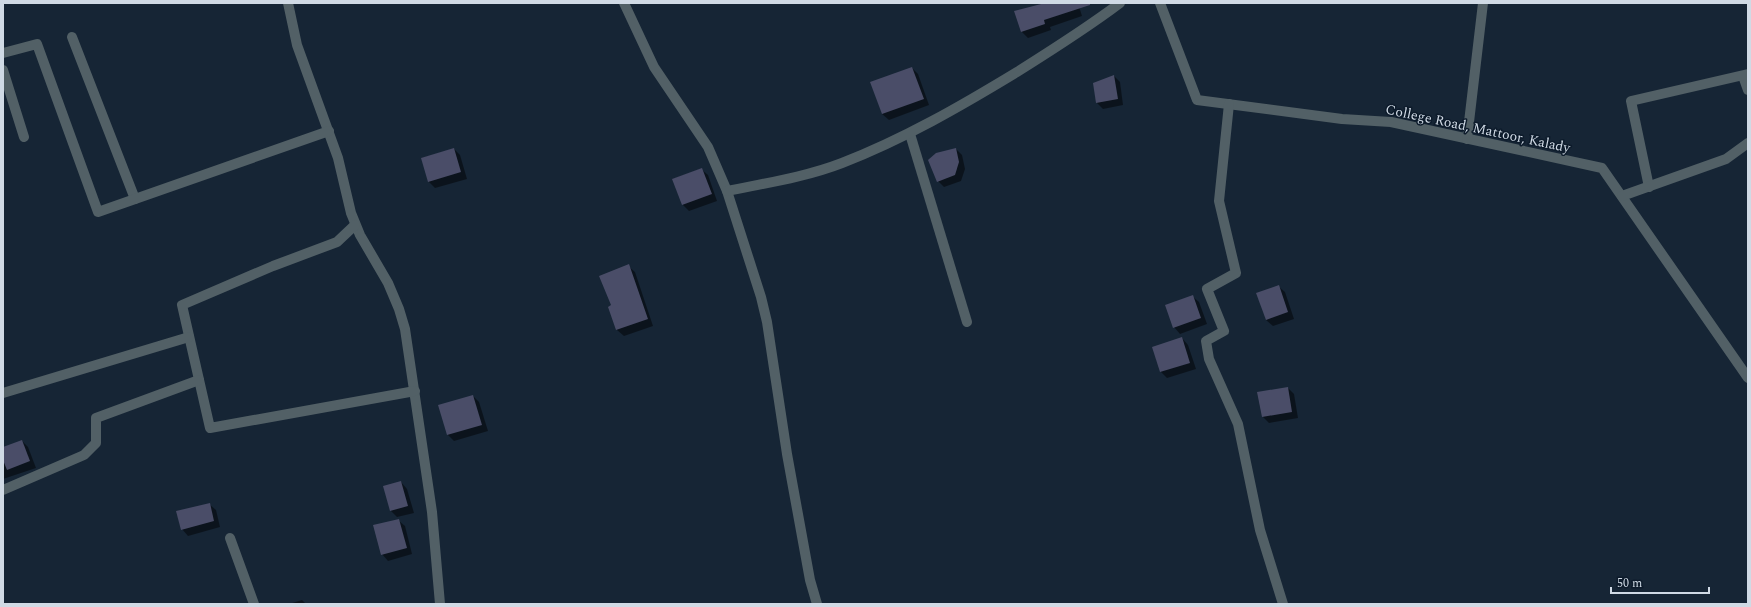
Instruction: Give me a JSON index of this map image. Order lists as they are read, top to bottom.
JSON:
{
  "streets": {
    "street": ["College Road, Mattoor, Kalady"]
  },
  "scale_bar": "50 m"
}
